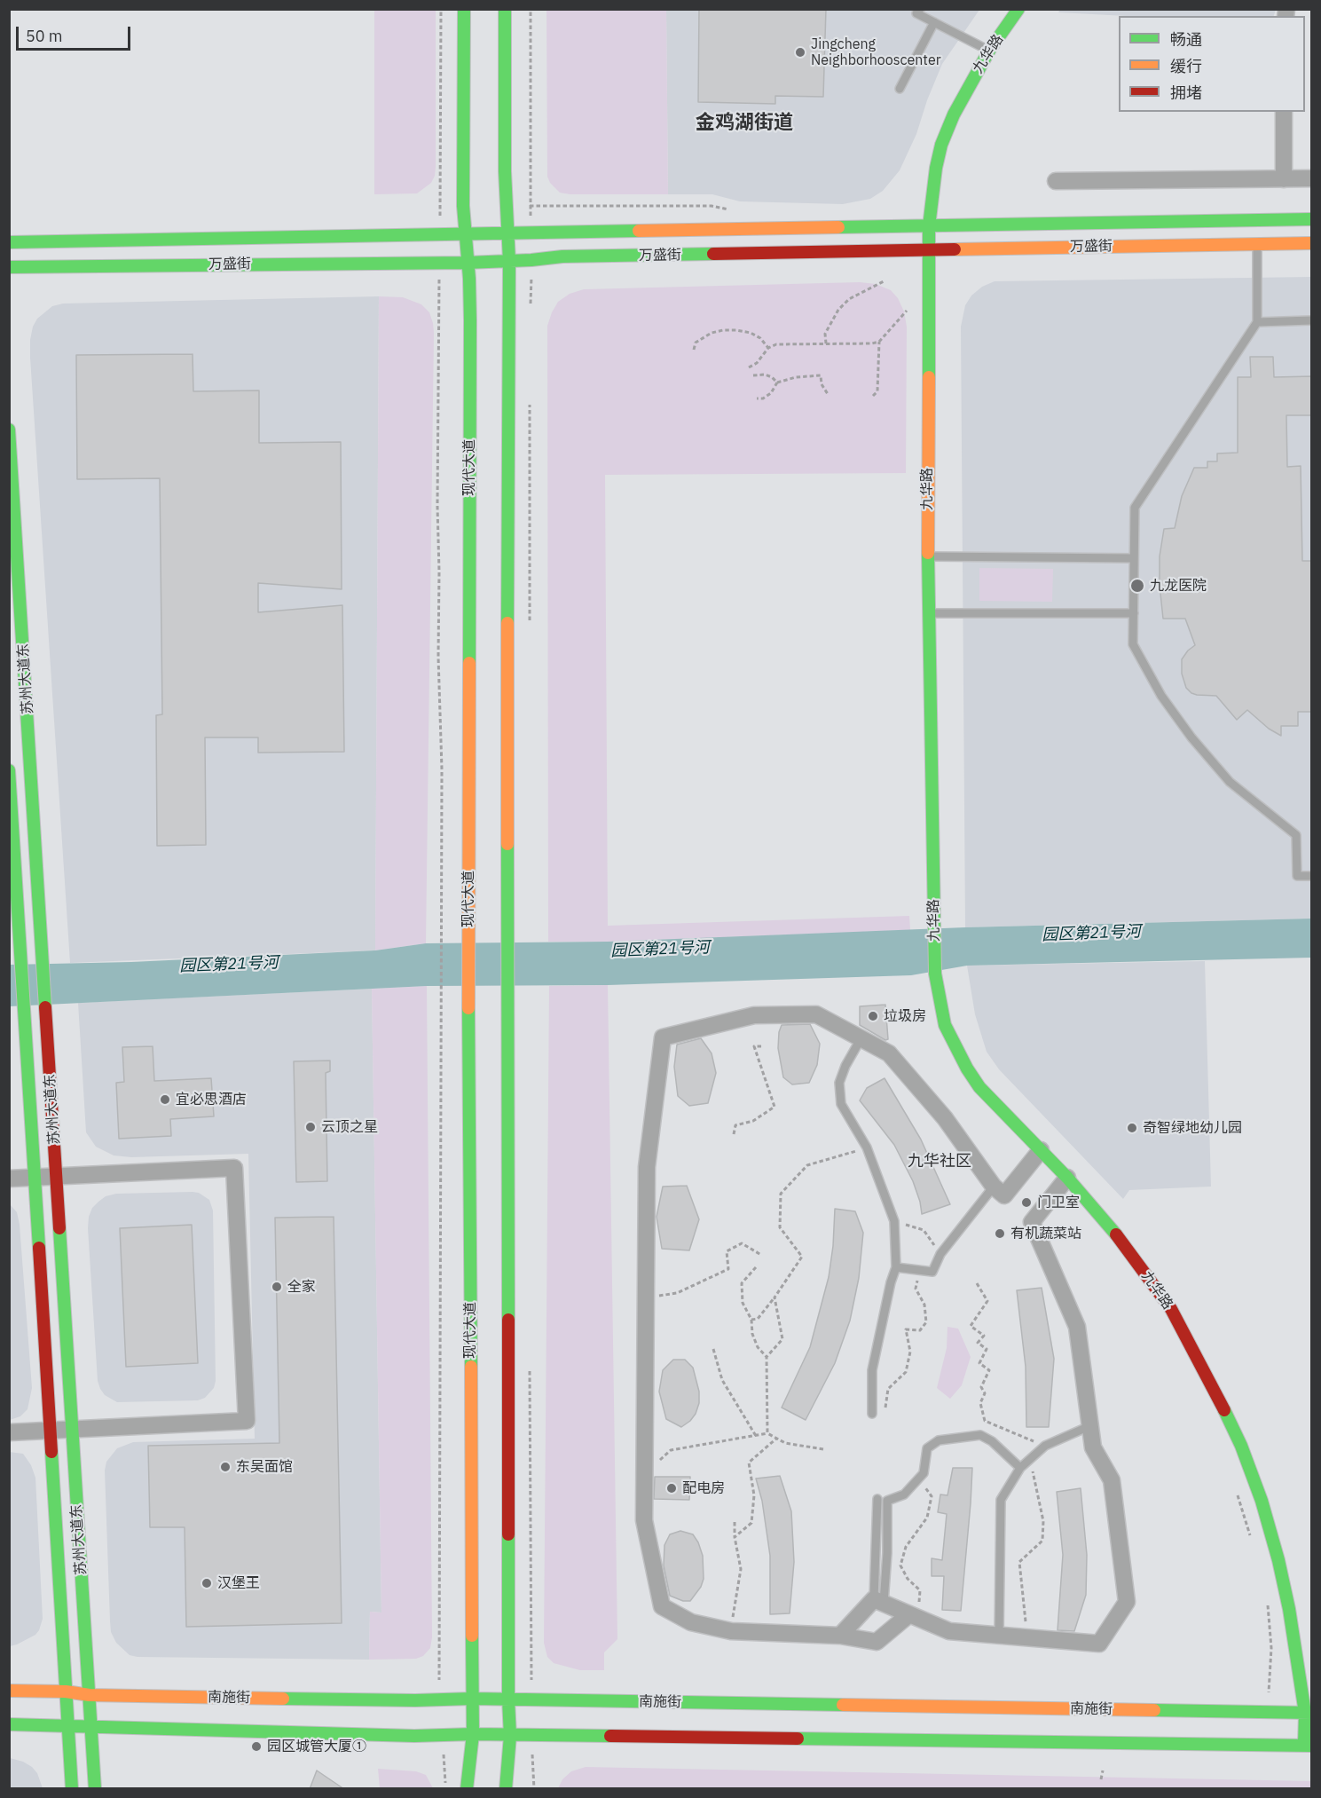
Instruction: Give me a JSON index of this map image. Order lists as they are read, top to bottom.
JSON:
{
  "streets": {
    "main road": [
      "九华路",
      "万盛街",
      "现代大道",
      "苏州大道东",
      "南施街"
    ]
  },
  "crossings": [
    ["九华路", "万盛街"],
    ["九华路", "南施街"],
    ["万盛街", "现代大道"],
    ["现代大道", "南施街"],
    ["苏州大道东", "南施街"]
  ],
  "districts": ["金鸡湖街道", "九华社区"],
  "water": ["园区第21号河"],
  "places": [
    "Jingcheng Neighborhooscenter",
    "九龙医院",
    "垃圾房",
    "宜必思酒店",
    "云顶之星",
    "奇智绿地幼儿园",
    "门卫室",
    "有机蔬菜站",
    "全家",
    "东吴面馆",
    "配电房",
    "汉堡王",
    "园区城管大厦①"
  ],
  "legend": ["畅通", "缓行", "拥堵"],
  "scale_bar": "50 m"
}
